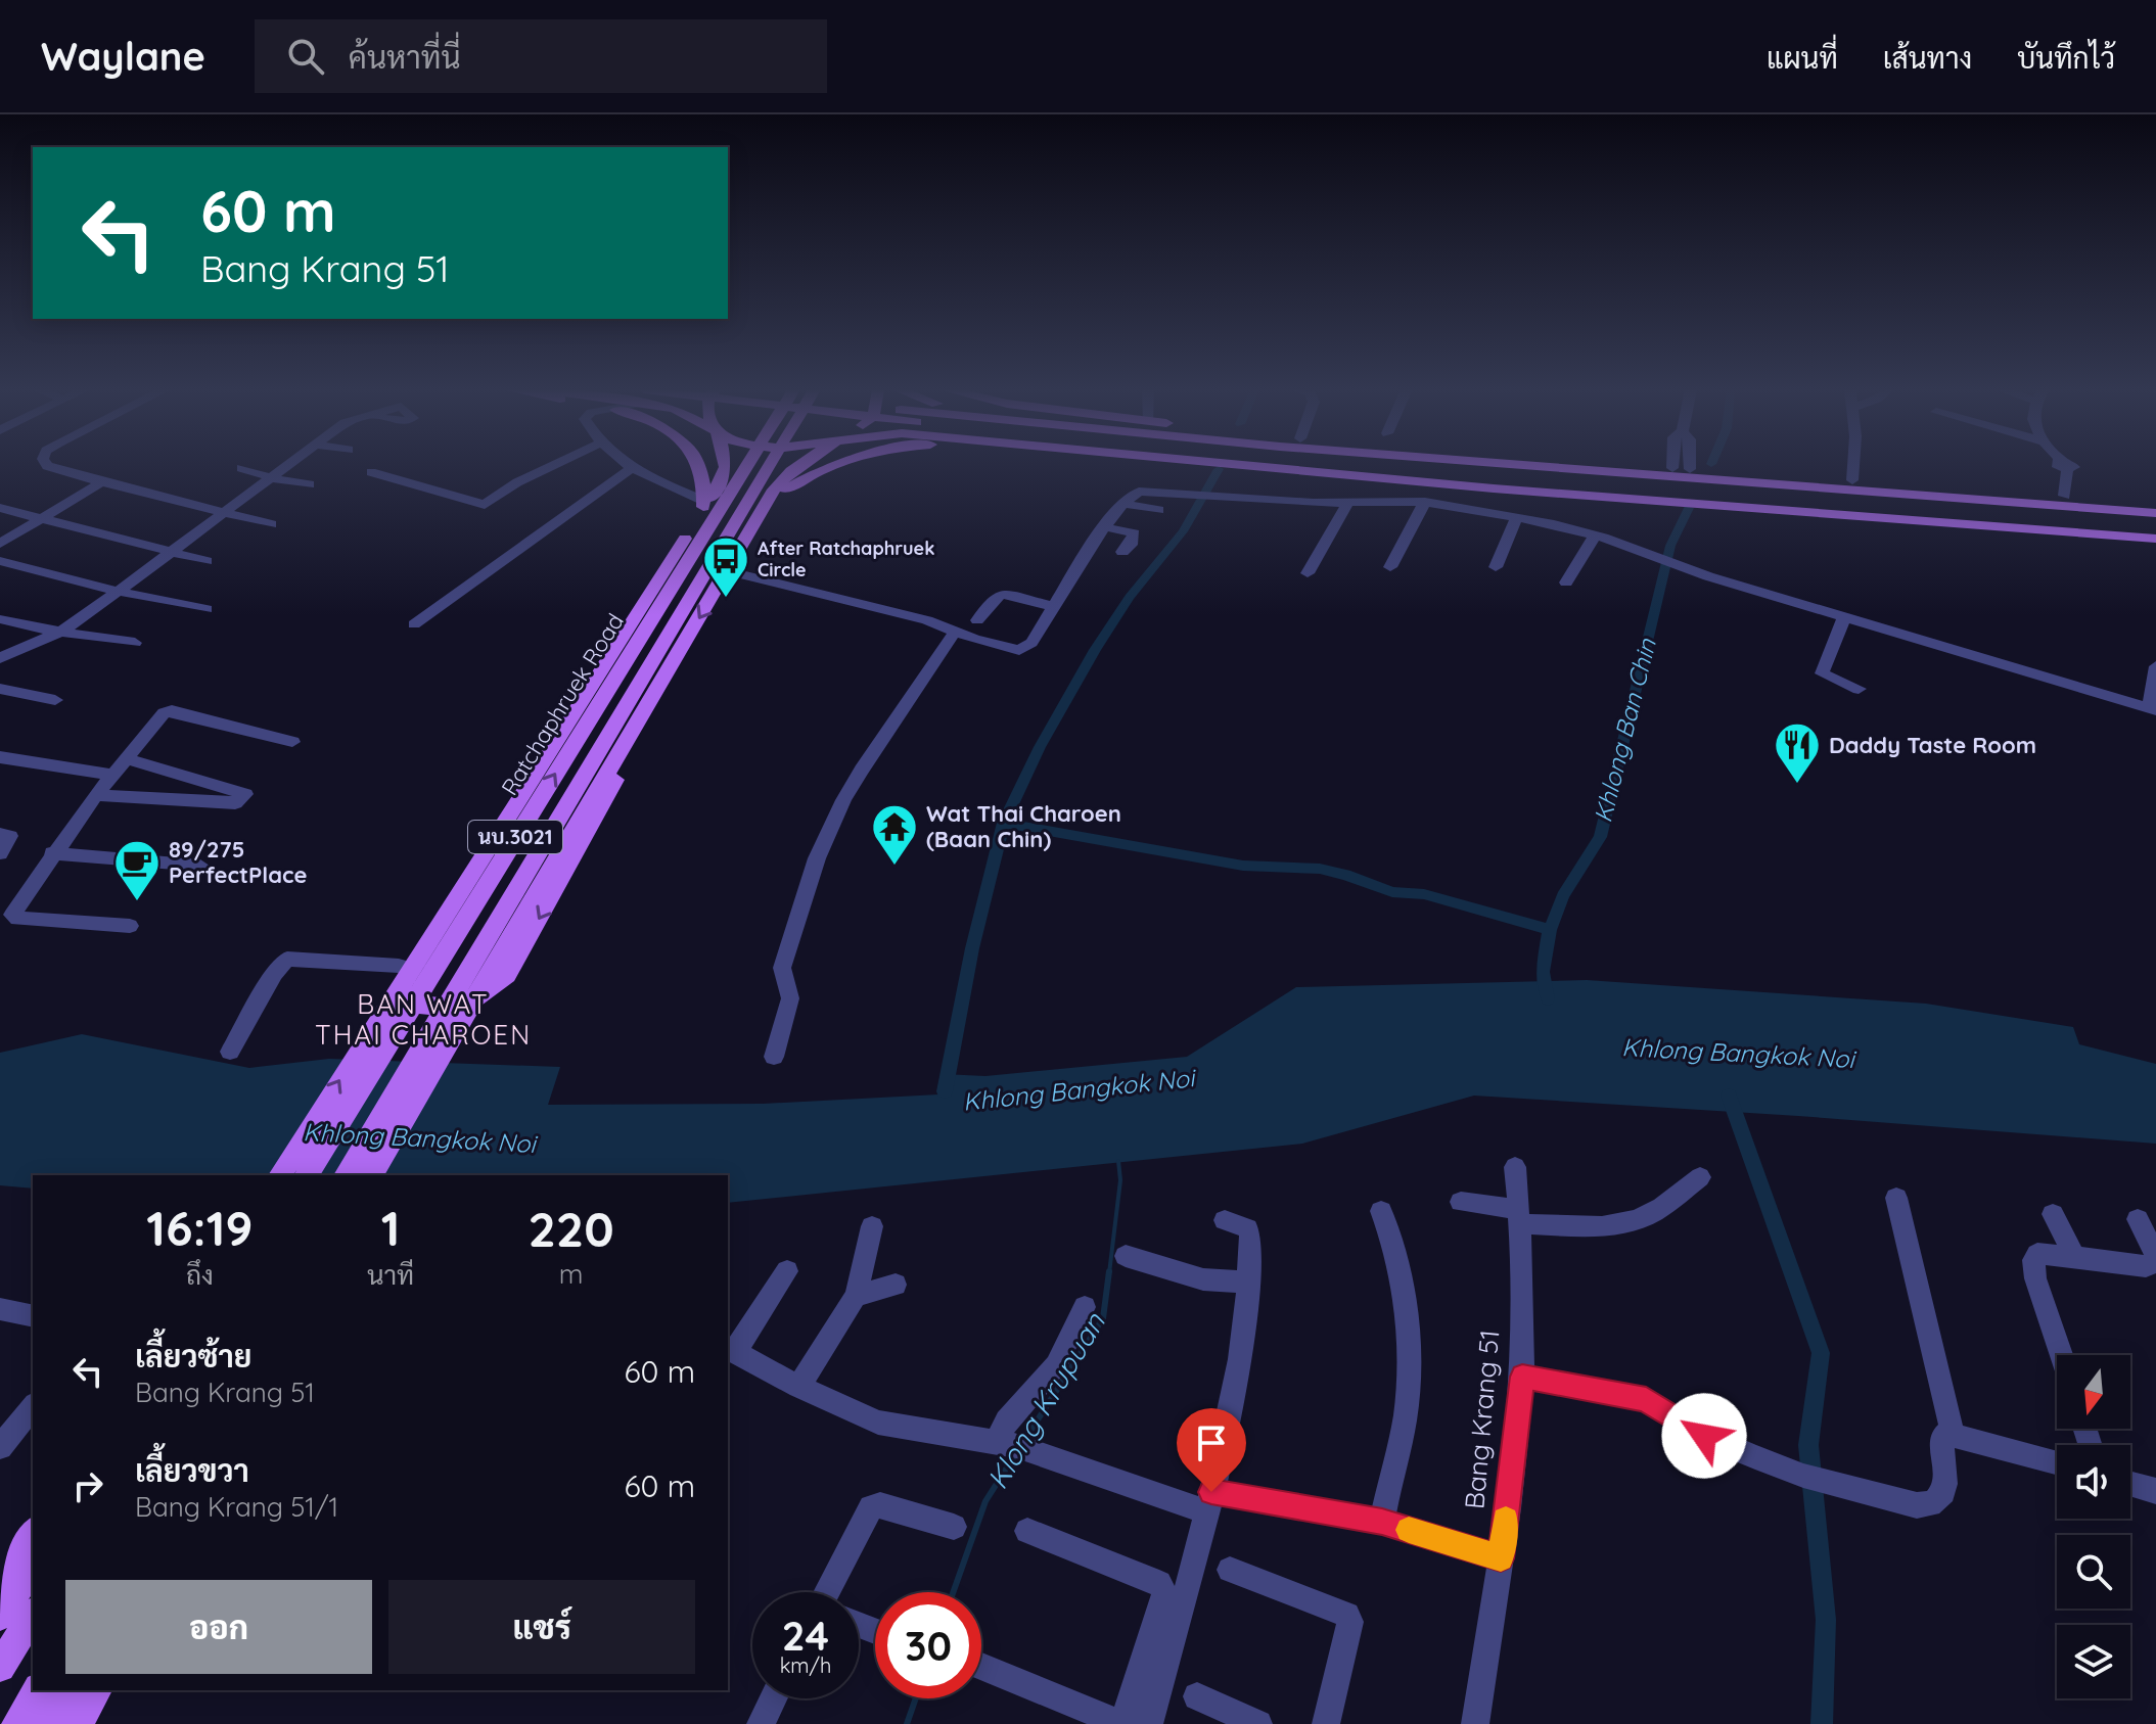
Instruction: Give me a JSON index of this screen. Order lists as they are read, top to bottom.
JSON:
{
  "streets": {
    "main road": ["Ratchaphruek Road", "นบ.3021"],
    "street": ["Bang Krang 51"]
  },
  "districts": ["BAN WAT THAI CHAROEN"],
  "water": ["Khlong Ban Chin", "Khlong Bangkok Noi", "Klong Krupuan"],
  "places": {
    "bus stop": ["After Ratchaphruek Circle"],
    "restaurant": ["Daddy Taste Room"],
    "temple": ["Wat Thai Charoen (Baan Chin)"],
    "cafe": ["89/275 PerfectPlace"]
  },
  "north": "bottom",
  "page": {
    "header": "Waylane",
    "search": "ค้นหาที่นี่",
    "nav": ["แผนที่", "เส้นทาง", "บันทึกไว้"],
    "turn": ["60 m", "Bang Krang 51"],
    "eta": [
      "16:19",
      "ถึง",
      "1",
      "นาที",
      "220",
      "m"
    ],
    "list": [
      {
        "name": "เลี้ยวซ้าย",
        "note": "Bang Krang 51",
        "value": "60 m"
      },
      {
        "name": "เลี้ยวขวา",
        "note": "Bang Krang 51/1",
        "value": "60 m"
      }
    ],
    "buttons": ["ออก", "แชร์"],
    "speed": "24 km/h",
    "limit": "30"
  }
}
